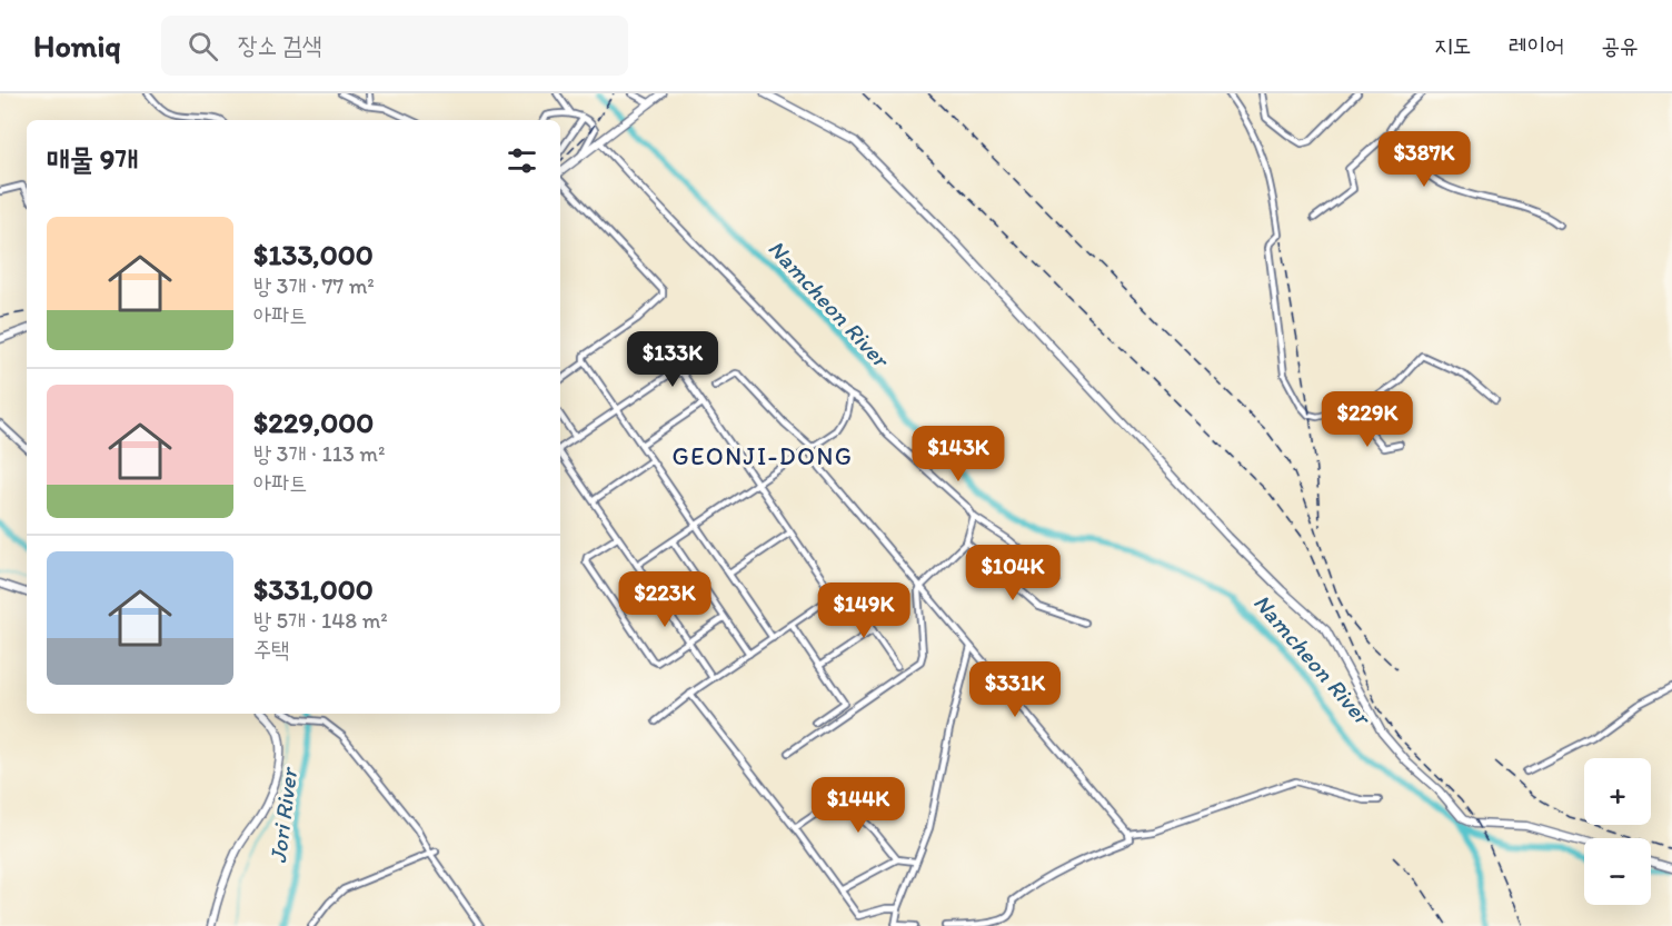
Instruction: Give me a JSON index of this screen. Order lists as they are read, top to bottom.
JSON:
{
  "districts": ["GEONJI-DONG"],
  "water": ["Namcheon River", "Jori River"],
  "page": {
    "header": "Homiq",
    "search": "장소 검색",
    "nav": ["지도", "레이어", "공유"],
    "heading": "매물 9개",
    "price": [
      "$387K",
      "$133K",
      "$229K",
      "$143K",
      "$104K",
      "$223K",
      "$149K",
      "$331K",
      "$144K"
    ],
    "list": [
      {
        "name": "$133,000",
        "note": "방 3개 · 77 m² · 아파트"
      },
      {
        "name": "$229,000",
        "note": "방 3개 · 113 m² · 아파트"
      },
      {
        "name": "$331,000",
        "note": "방 5개 · 148 m² · 주택"
      }
    ],
    "map_buttons": ["+", "−"]
  }
}
